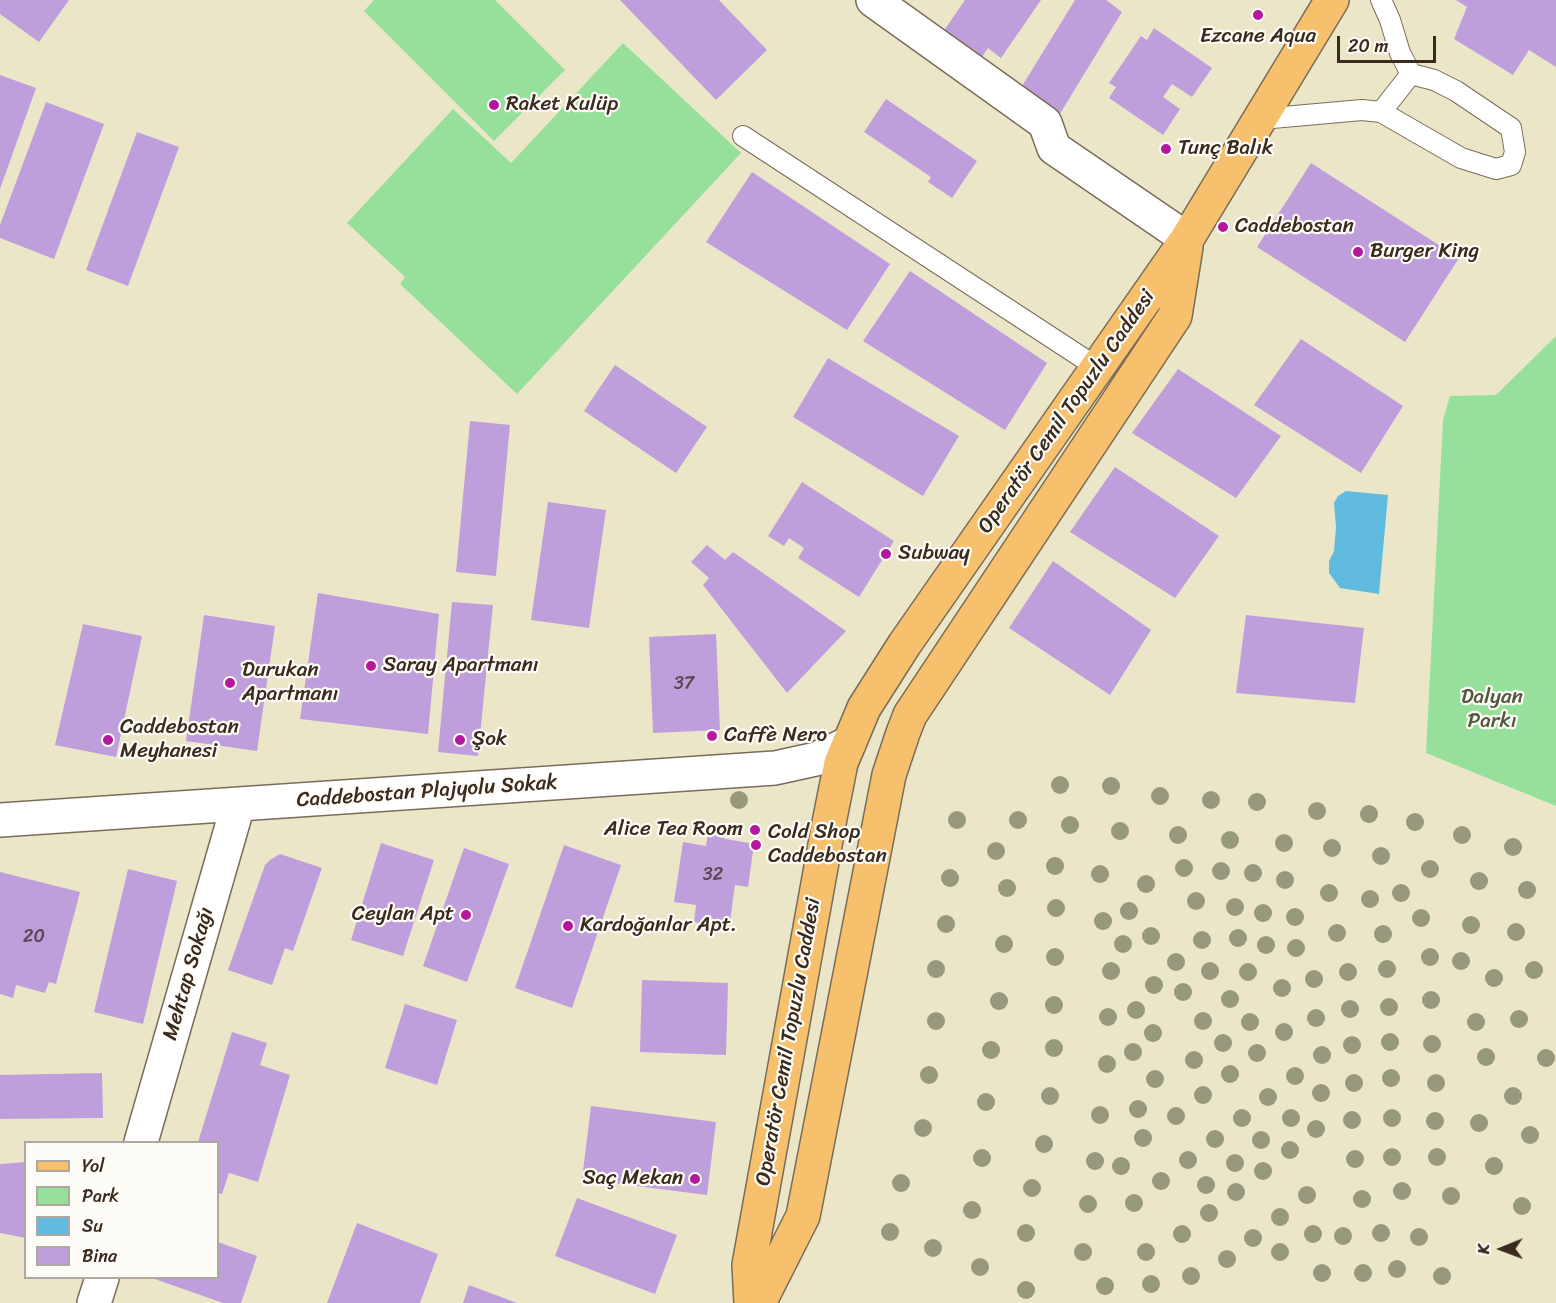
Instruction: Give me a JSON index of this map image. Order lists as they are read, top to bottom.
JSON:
{
  "streets": {
    "main road": ["Operatör Cemil Topuzlu Caddesi"],
    "street": ["Caddebostan Plajyolu Sokak", "Mehtap Sokağı"]
  },
  "crossings": [
    ["Operatör Cemil Topuzlu Caddesi", "Caddebostan Plajyolu Sokak"],
    ["Caddebostan Plajyolu Sokak", "Mehtap Sokağı"]
  ],
  "parks": ["Dalyan Parkı"],
  "places": [
    "Ezcane Aqua",
    "Raket Kulüp",
    "Tunç Balık",
    "Caddebostan",
    "Burger King",
    "Subway",
    "Saray Apartmanı",
    "Durukan Apartmanı",
    "Caffè Nero",
    "Caddebostan Meyhanesi",
    "Şok",
    "Alice Tea Room",
    "Cold Shop Caddebostan",
    "Ceylan Apt",
    "Kardoğanlar Apt.",
    "Saç Mekan"
  ],
  "house_numbers": ["37", "32", "20"],
  "legend": [
    "Yol",
    "Park",
    "Su",
    "Bina"
  ],
  "scale_bar": "20 m",
  "north": "left"
}
